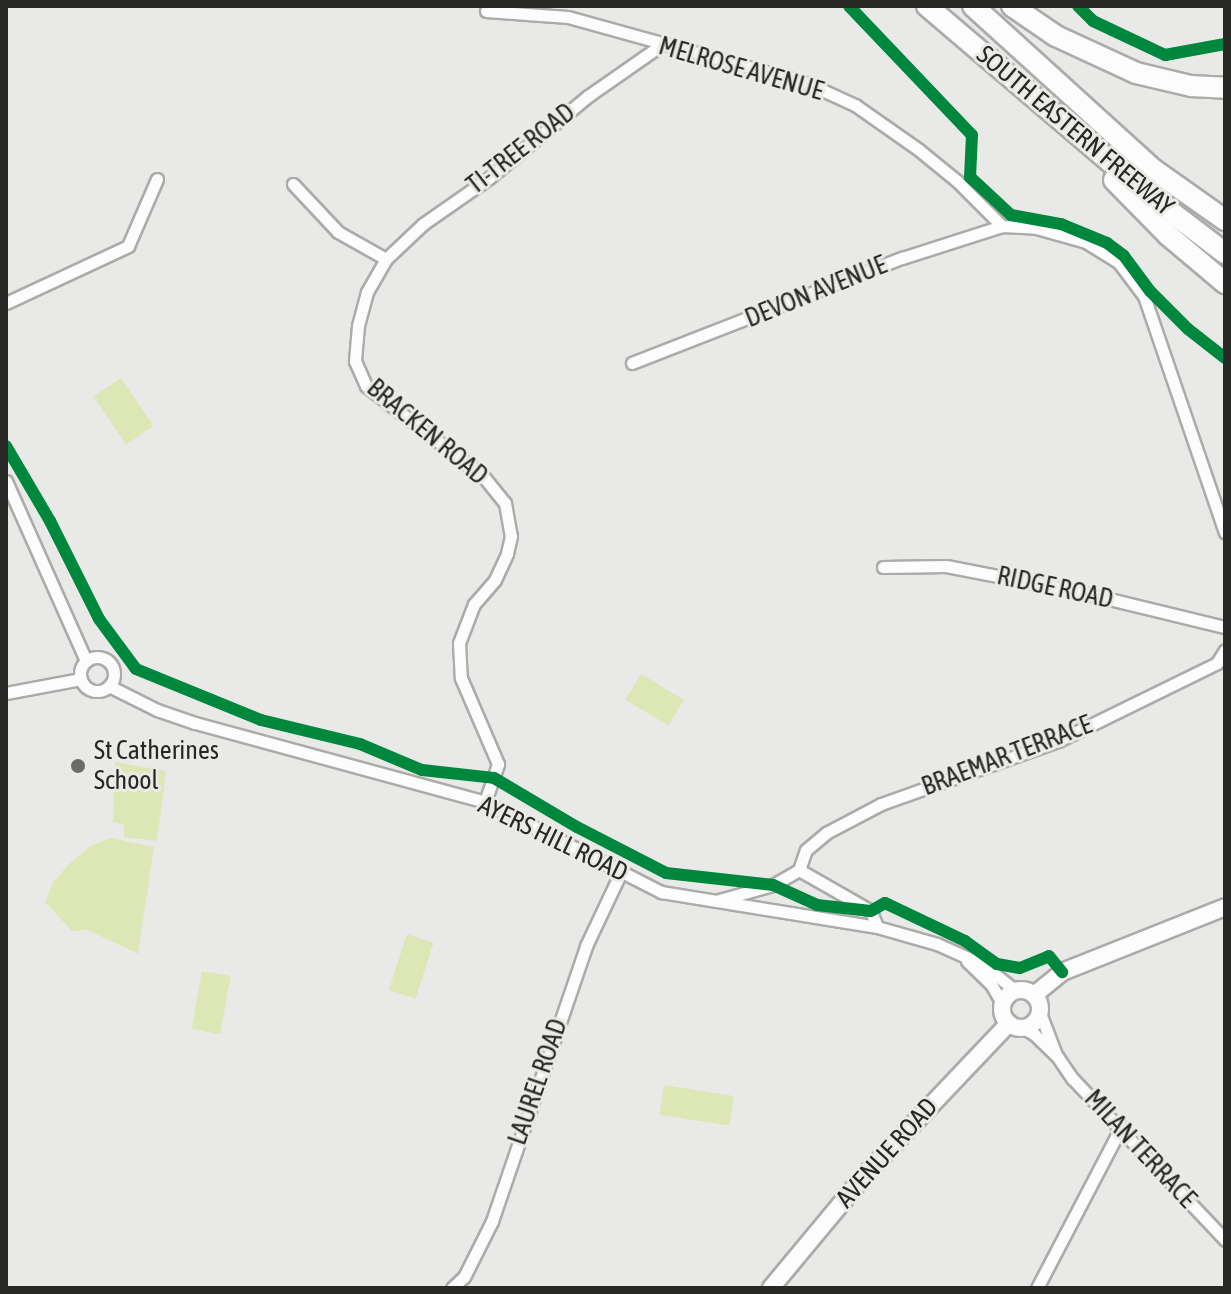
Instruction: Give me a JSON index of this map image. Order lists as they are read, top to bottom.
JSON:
{
  "streets": {
    "highway": ["SOUTH EASTERN FREEWAY"],
    "street": [
      "MELROSE AVENUE",
      "TI-TREE ROAD",
      "DEVON AVENUE",
      "BRACKEN ROAD",
      "RIDGE ROAD",
      "BRAEMAR TERRACE",
      "AYERS HILL ROAD",
      "LAUREL ROAD",
      "MILAN TERRACE",
      "AVENUE ROAD"
    ]
  },
  "crossings": [
    ["MELROSE AVENUE", "TI-TREE ROAD"],
    ["MELROSE AVENUE", "DEVON AVENUE"],
    ["TI-TREE ROAD", "BRACKEN ROAD"],
    ["BRACKEN ROAD", "AYERS HILL ROAD"],
    ["AYERS HILL ROAD", "LAUREL ROAD"],
    ["AYERS HILL ROAD", "MILAN TERRACE"],
    ["AYERS HILL ROAD", "AVENUE ROAD"],
    ["MILAN TERRACE", "AVENUE ROAD"]
  ],
  "places": ["St Catherines School"]
}
